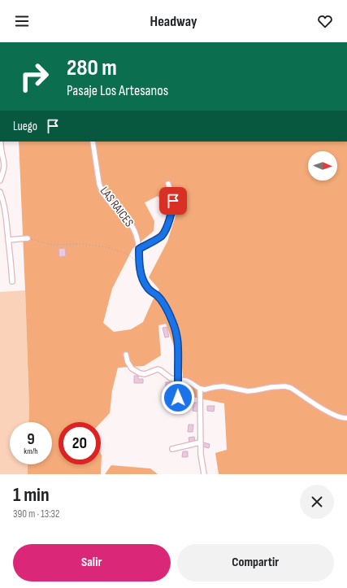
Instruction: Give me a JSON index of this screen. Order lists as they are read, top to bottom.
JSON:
{
  "streets": {
    "street": ["LAS RAICES"]
  },
  "north": "right",
  "page": {
    "header": "Headway",
    "turn": ["280 m", "Pasaje Los Artesanos"],
    "then": "Luego",
    "speed": "9 km/h",
    "limit": "20",
    "heading": ["1 min", "390 m · 13:32"],
    "buttons": ["Salir", "Compartir"]
  }
}
